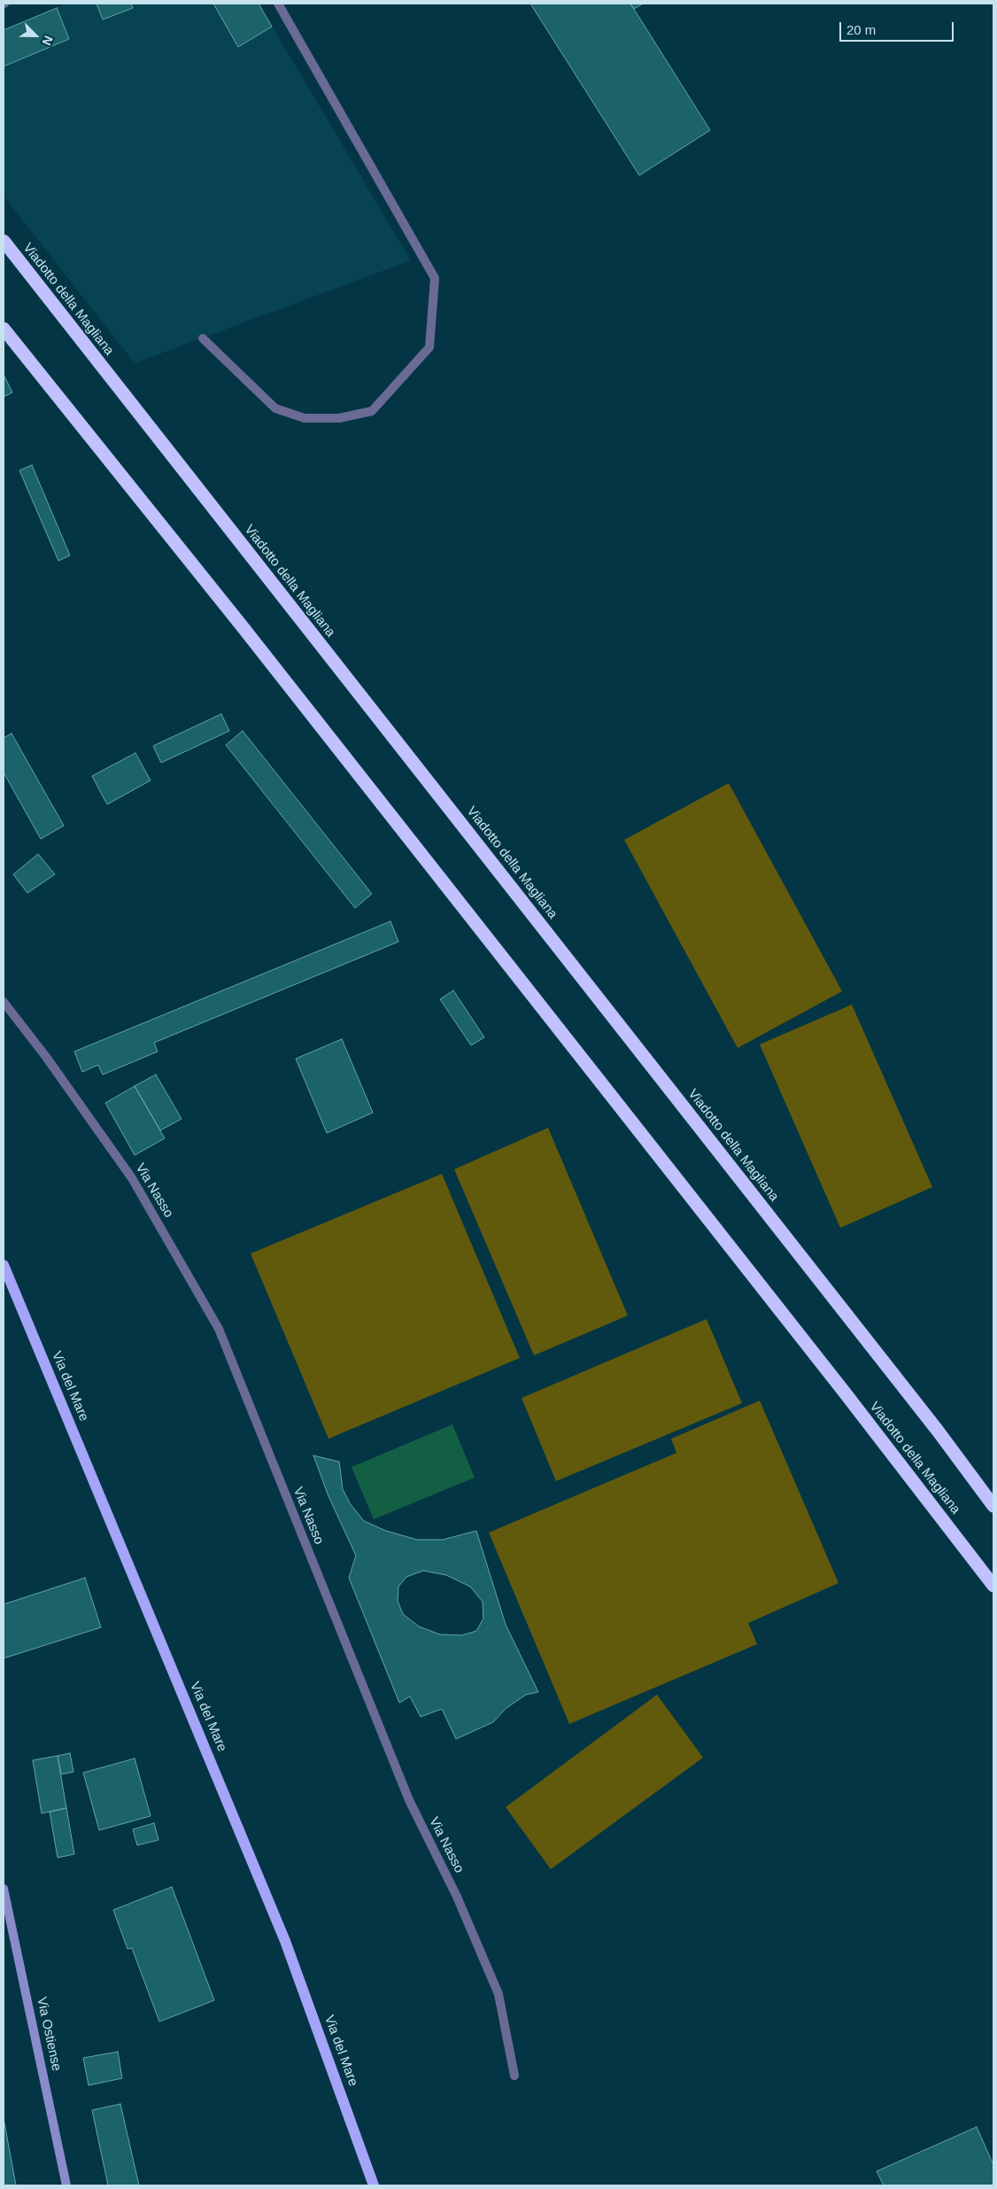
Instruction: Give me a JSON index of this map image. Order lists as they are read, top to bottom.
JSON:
{
  "streets": {
    "highway": ["Viadotto della Magliana"],
    "main road": ["Via del Mare", "Via Ostiense"],
    "street": ["Via Nasso"]
  },
  "scale_bar": "20 m",
  "north": "bottom right"
}
